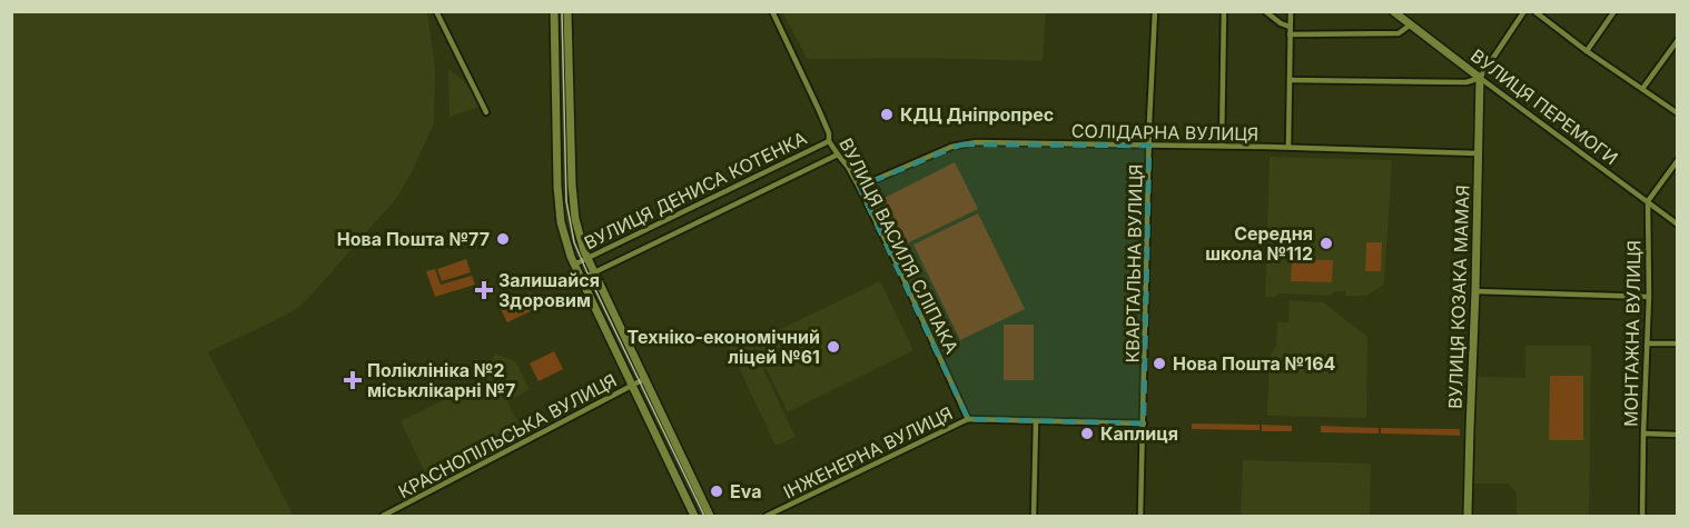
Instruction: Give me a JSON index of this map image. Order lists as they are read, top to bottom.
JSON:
{
  "streets": {
    "main road": ["ВУЛИЦЯ ПЕРЕМОГИ", "ВУЛИЦЯ КОЗАКА МАМАЯ"],
    "street": [
      "СОЛІДАРНА ВУЛИЦЯ",
      "ВУЛИЦЯ ДЕНИСА КОТЕНКА",
      "ВУЛИЦЯ ВАСИЛЯ СЛІПАКА",
      "КВАРТАЛЬНА ВУЛИЦЯ",
      "МОНТАЖНА ВУЛИЦЯ",
      "КРАСНОПІЛЬСЬКА ВУЛИЦЯ",
      "ІНЖЕНЕРНА ВУЛИЦЯ"
    ]
  },
  "crossings": [
    ["ВУЛИЦЯ ПЕРЕМОГИ", "ВУЛИЦЯ КОЗАКА МАМАЯ"],
    ["ВУЛИЦЯ ПЕРЕМОГИ", "МОНТАЖНА ВУЛИЦЯ"],
    ["СОЛІДАРНА ВУЛИЦЯ", "ВУЛИЦЯ ВАСИЛЯ СЛІПАКА"],
    ["СОЛІДАРНА ВУЛИЦЯ", "КВАРТАЛЬНА ВУЛИЦЯ"],
    ["СОЛІДАРНА ВУЛИЦЯ", "ВУЛИЦЯ КОЗАКА МАМАЯ"],
    ["ВУЛИЦЯ ДЕНИСА КОТЕНКА", "ВУЛИЦЯ ВАСИЛЯ СЛІПАКА"],
    ["ВУЛИЦЯ ВАСИЛЯ СЛІПАКА", "ІНЖЕНЕРНА ВУЛИЦЯ"],
    ["КВАРТАЛЬНА ВУЛИЦЯ", "ІНЖЕНЕРНА ВУЛИЦЯ"]
  ],
  "places": {
    "other": [
      "КДЦ Дніпропрес",
      "Нова Пошта №77",
      "Середня школа №112",
      "Техніко-економічний ліцей №61",
      "Нова Пошта №164",
      "Каплиця",
      "Eva"
    ],
    "health": ["Залишайся Здоровим", "Поліклініка №2 міськлікарні №7"]
  }
}
